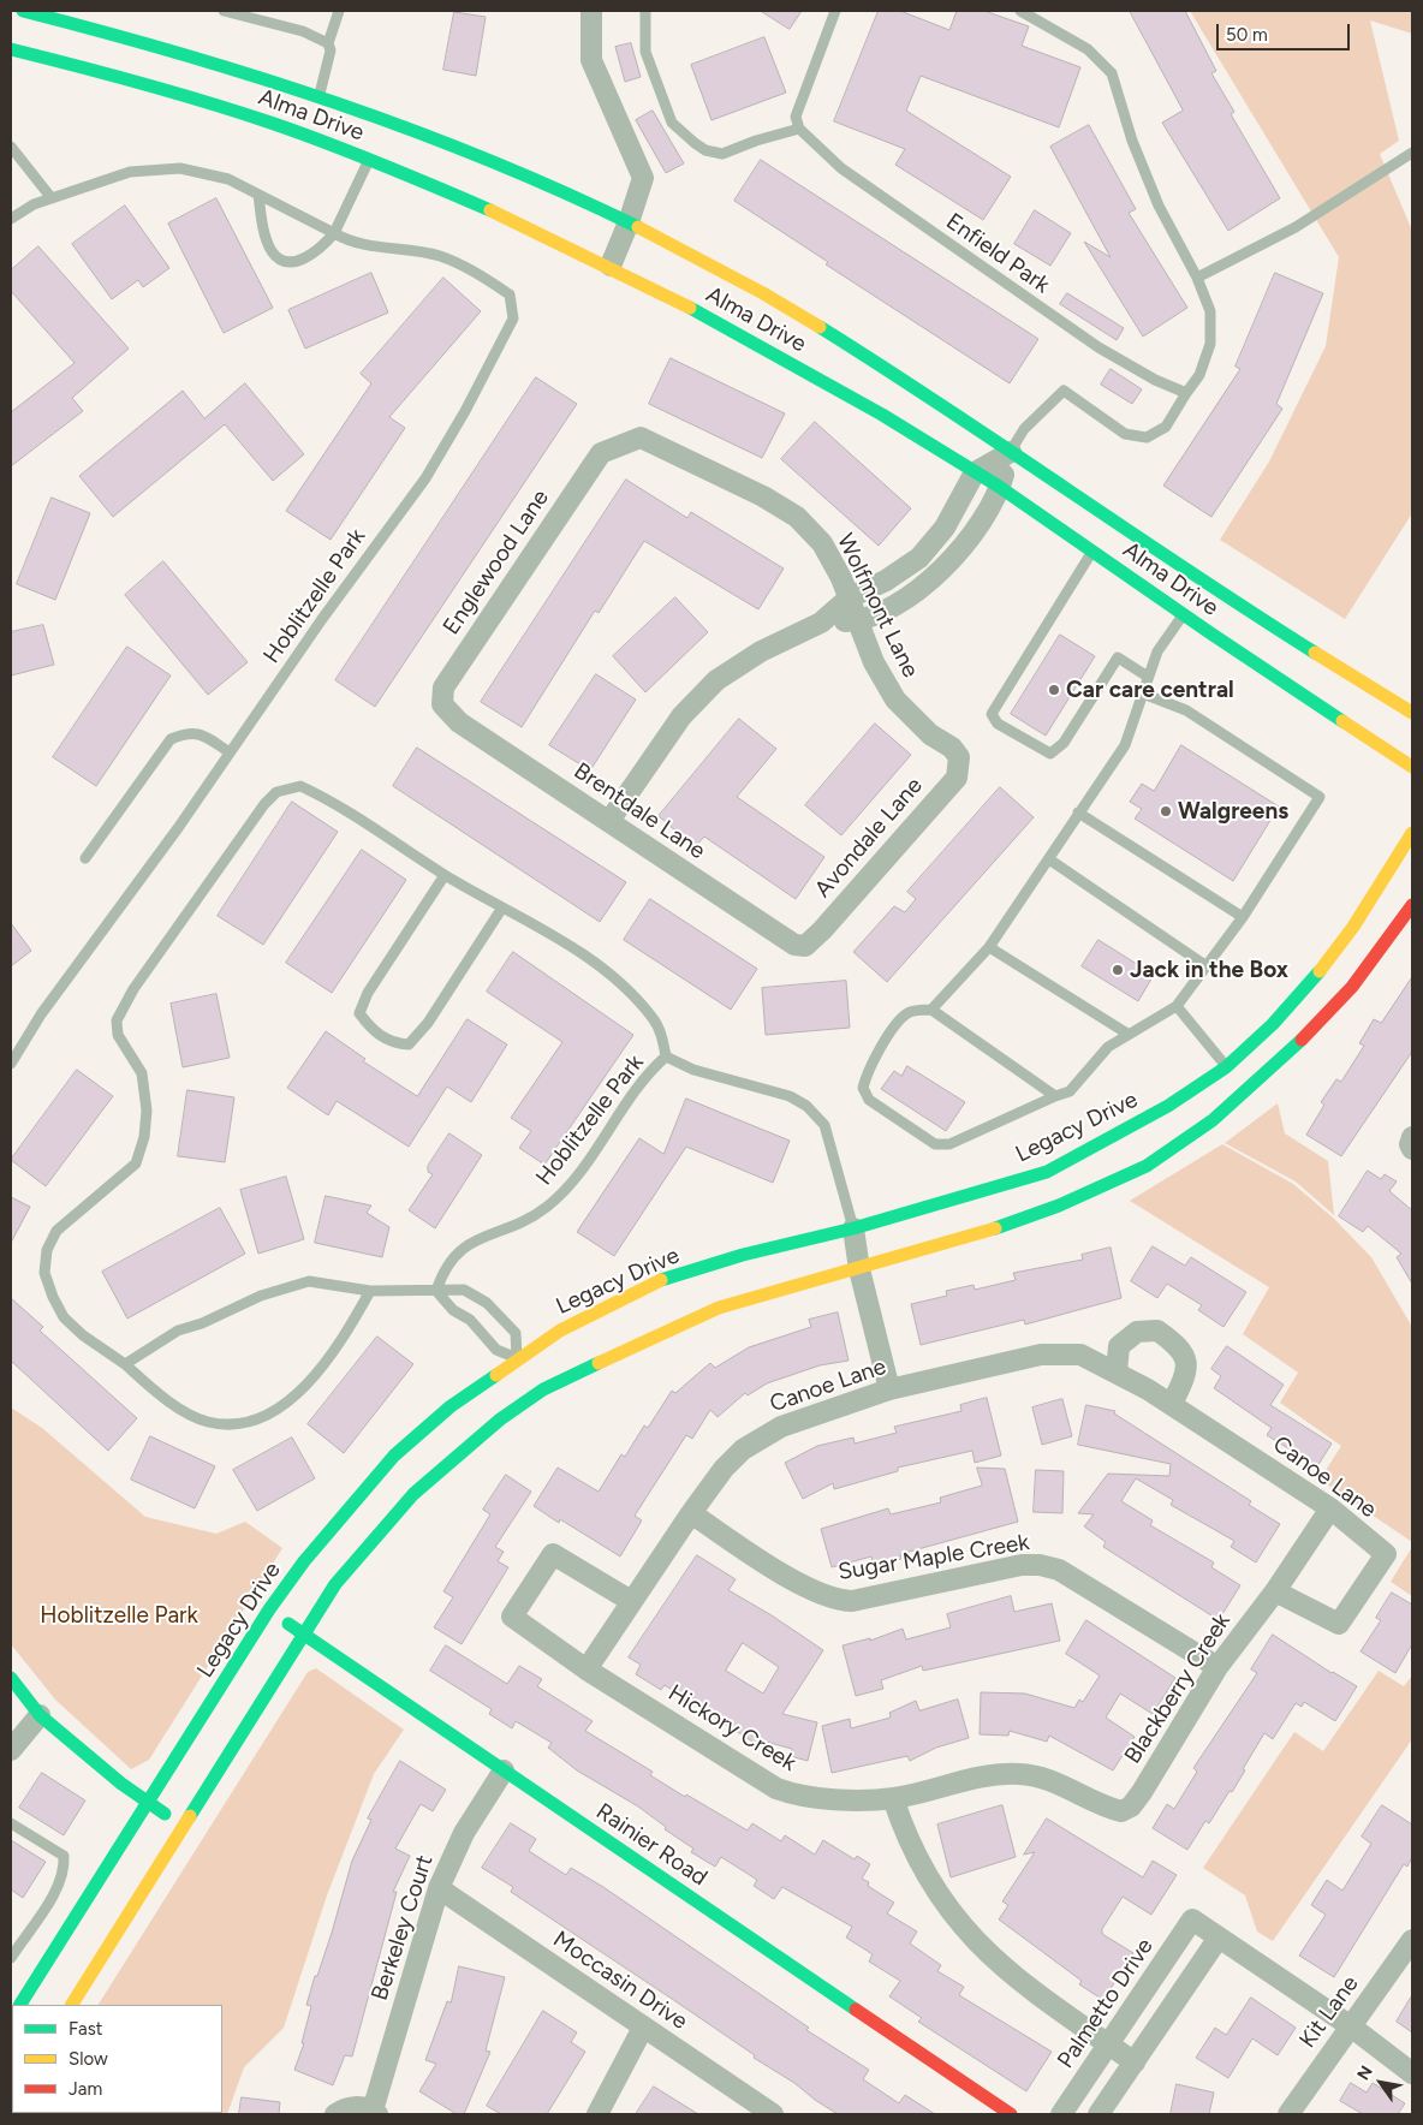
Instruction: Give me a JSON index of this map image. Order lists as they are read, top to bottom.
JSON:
{
  "streets": {
    "main road": ["Alma Drive", "Legacy Drive", "Rainier Road"],
    "street": [
      "Englewood Lane",
      "Wolfmont Lane",
      "Brentdale Lane",
      "Avondale Lane",
      "Canoe Lane",
      "Sugar Maple Creek",
      "Blackberry Creek",
      "Hickory Creek",
      "Berkeley Court",
      "Moccasin Drive",
      "Palmetto Drive",
      "Kit Lane"
    ],
    "lane": ["Enfield Park", "Hoblitzelle Park"]
  },
  "crossings": [
    ["Englewood Lane", "Wolfmont Lane"],
    ["Englewood Lane", "Brentdale Lane"],
    ["Hoblitzelle Park", "Legacy Drive"],
    ["Wolfmont Lane", "Avondale Lane"],
    ["Brentdale Lane", "Avondale Lane"],
    ["Legacy Drive", "Rainier Road"],
    ["Canoe Lane", "Sugar Maple Creek"],
    ["Canoe Lane", "Blackberry Creek"],
    ["Canoe Lane", "Hickory Creek"],
    ["Sugar Maple Creek", "Blackberry Creek"],
    ["Blackberry Creek", "Hickory Creek"],
    ["Rainier Road", "Berkeley Court"],
    ["Berkeley Court", "Moccasin Drive"]
  ],
  "parks": ["Hoblitzelle Park"],
  "places": ["Car care central", "Walgreens", "Jack in the Box"],
  "legend": ["Fast", "Slow", "Jam"],
  "scale_bar": "50 m",
  "north": "top left"
}
